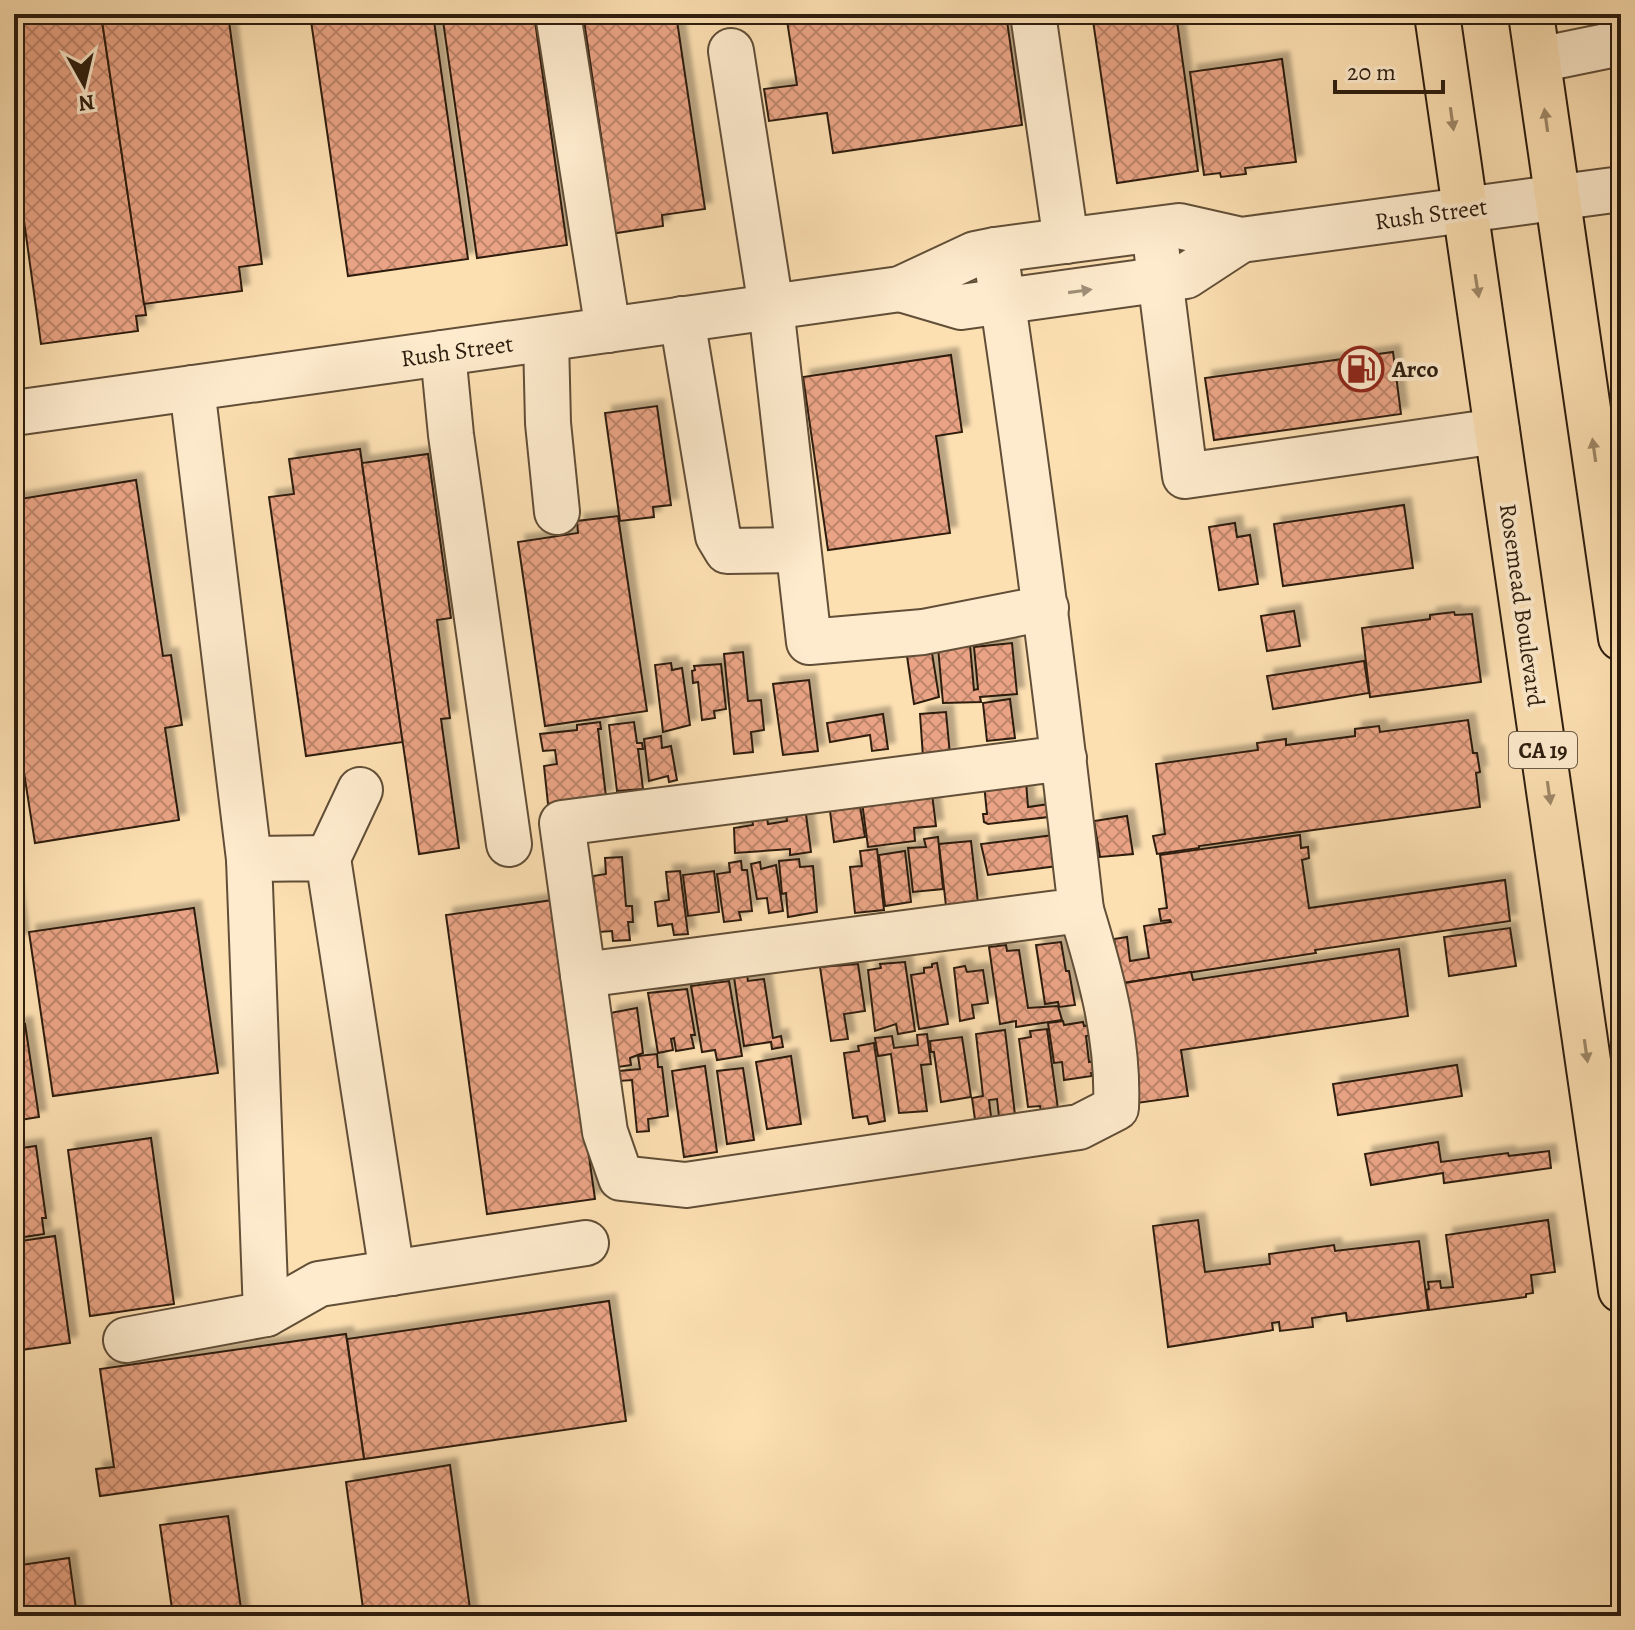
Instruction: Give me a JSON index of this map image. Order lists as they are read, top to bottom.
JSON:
{
  "streets": {
    "main road": ["Rosemead Boulevard", "CA 19"],
    "street": ["Rush Street"]
  },
  "crossings": [
    ["Rush Street", "Rosemead Boulevard"]
  ],
  "places": {
    "fuel station": ["Arco"]
  },
  "scale_bar": "20 m",
  "north": "bottom"
}
